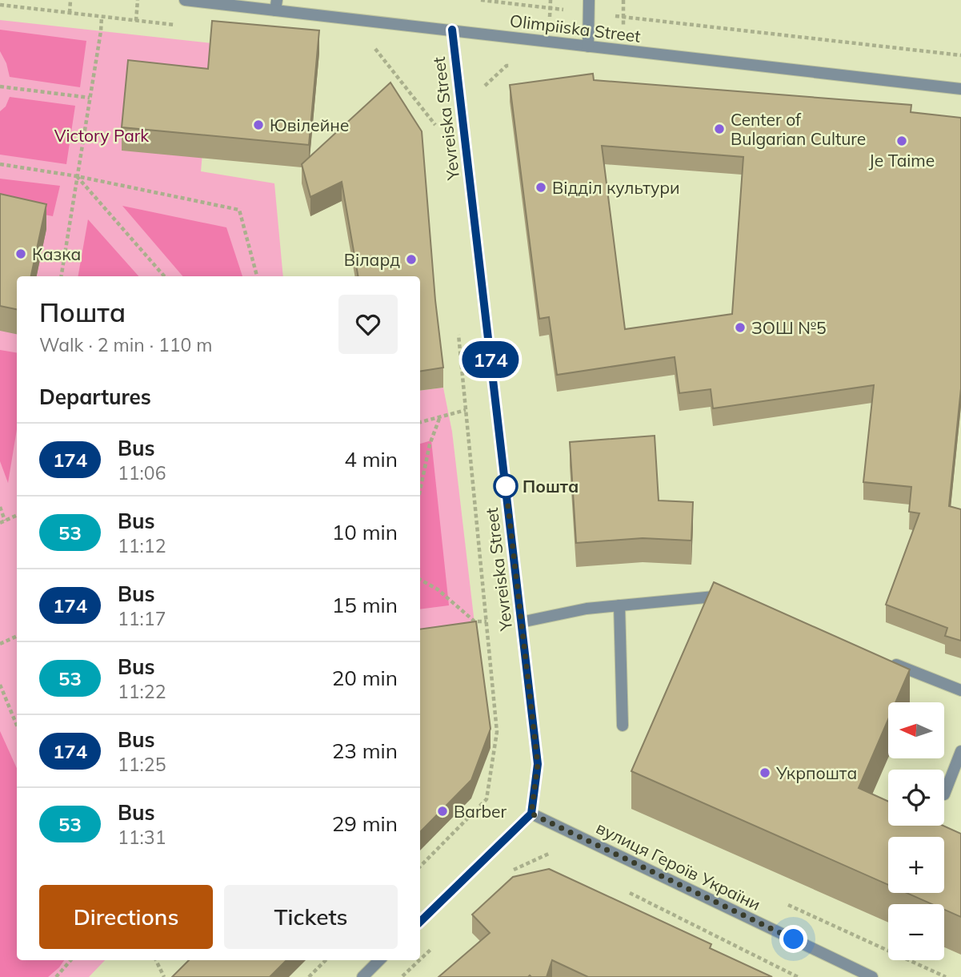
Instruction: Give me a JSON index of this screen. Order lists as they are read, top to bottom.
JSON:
{
  "streets": {
    "street": ["Olimpiiska Street", "Yevreiska Street", "вулиця Героїв України"]
  },
  "crossings": [
    ["Olimpiiska Street", "Yevreiska Street"],
    ["Yevreiska Street", "вулиця Героїв України"]
  ],
  "parks": ["Victory Park"],
  "places": [
    "Ювілейне",
    "Center of Bulgarian Culture",
    "Je Taime",
    "Відділ культури",
    "Казка",
    "Вілард",
    "ЗОШ №5",
    "Пошта",
    "Укрпошта",
    "Barber"
  ],
  "lines": ["bus line 174"],
  "north": "left",
  "page": {
    "on_map": "174",
    "heading": [
      ["Пошта", "Walk · 2 min · 110 m"],
      "Departures"
    ],
    "list": [
      {
        "mark": "174",
        "name": "Bus",
        "note": "11:06",
        "value": "4 min"
      },
      {
        "mark": "53",
        "name": "Bus",
        "note": "11:12",
        "value": "10 min"
      },
      {
        "mark": "174",
        "name": "Bus",
        "note": "11:17",
        "value": "15 min"
      },
      {
        "mark": "53",
        "name": "Bus",
        "note": "11:22",
        "value": "20 min"
      },
      {
        "mark": "174",
        "name": "Bus",
        "note": "11:25",
        "value": "23 min"
      },
      {
        "mark": "53",
        "name": "Bus",
        "note": "11:31",
        "value": "29 min"
      }
    ],
    "map_buttons": ["+", "−"],
    "buttons": ["Directions", "Tickets"]
  }
}
